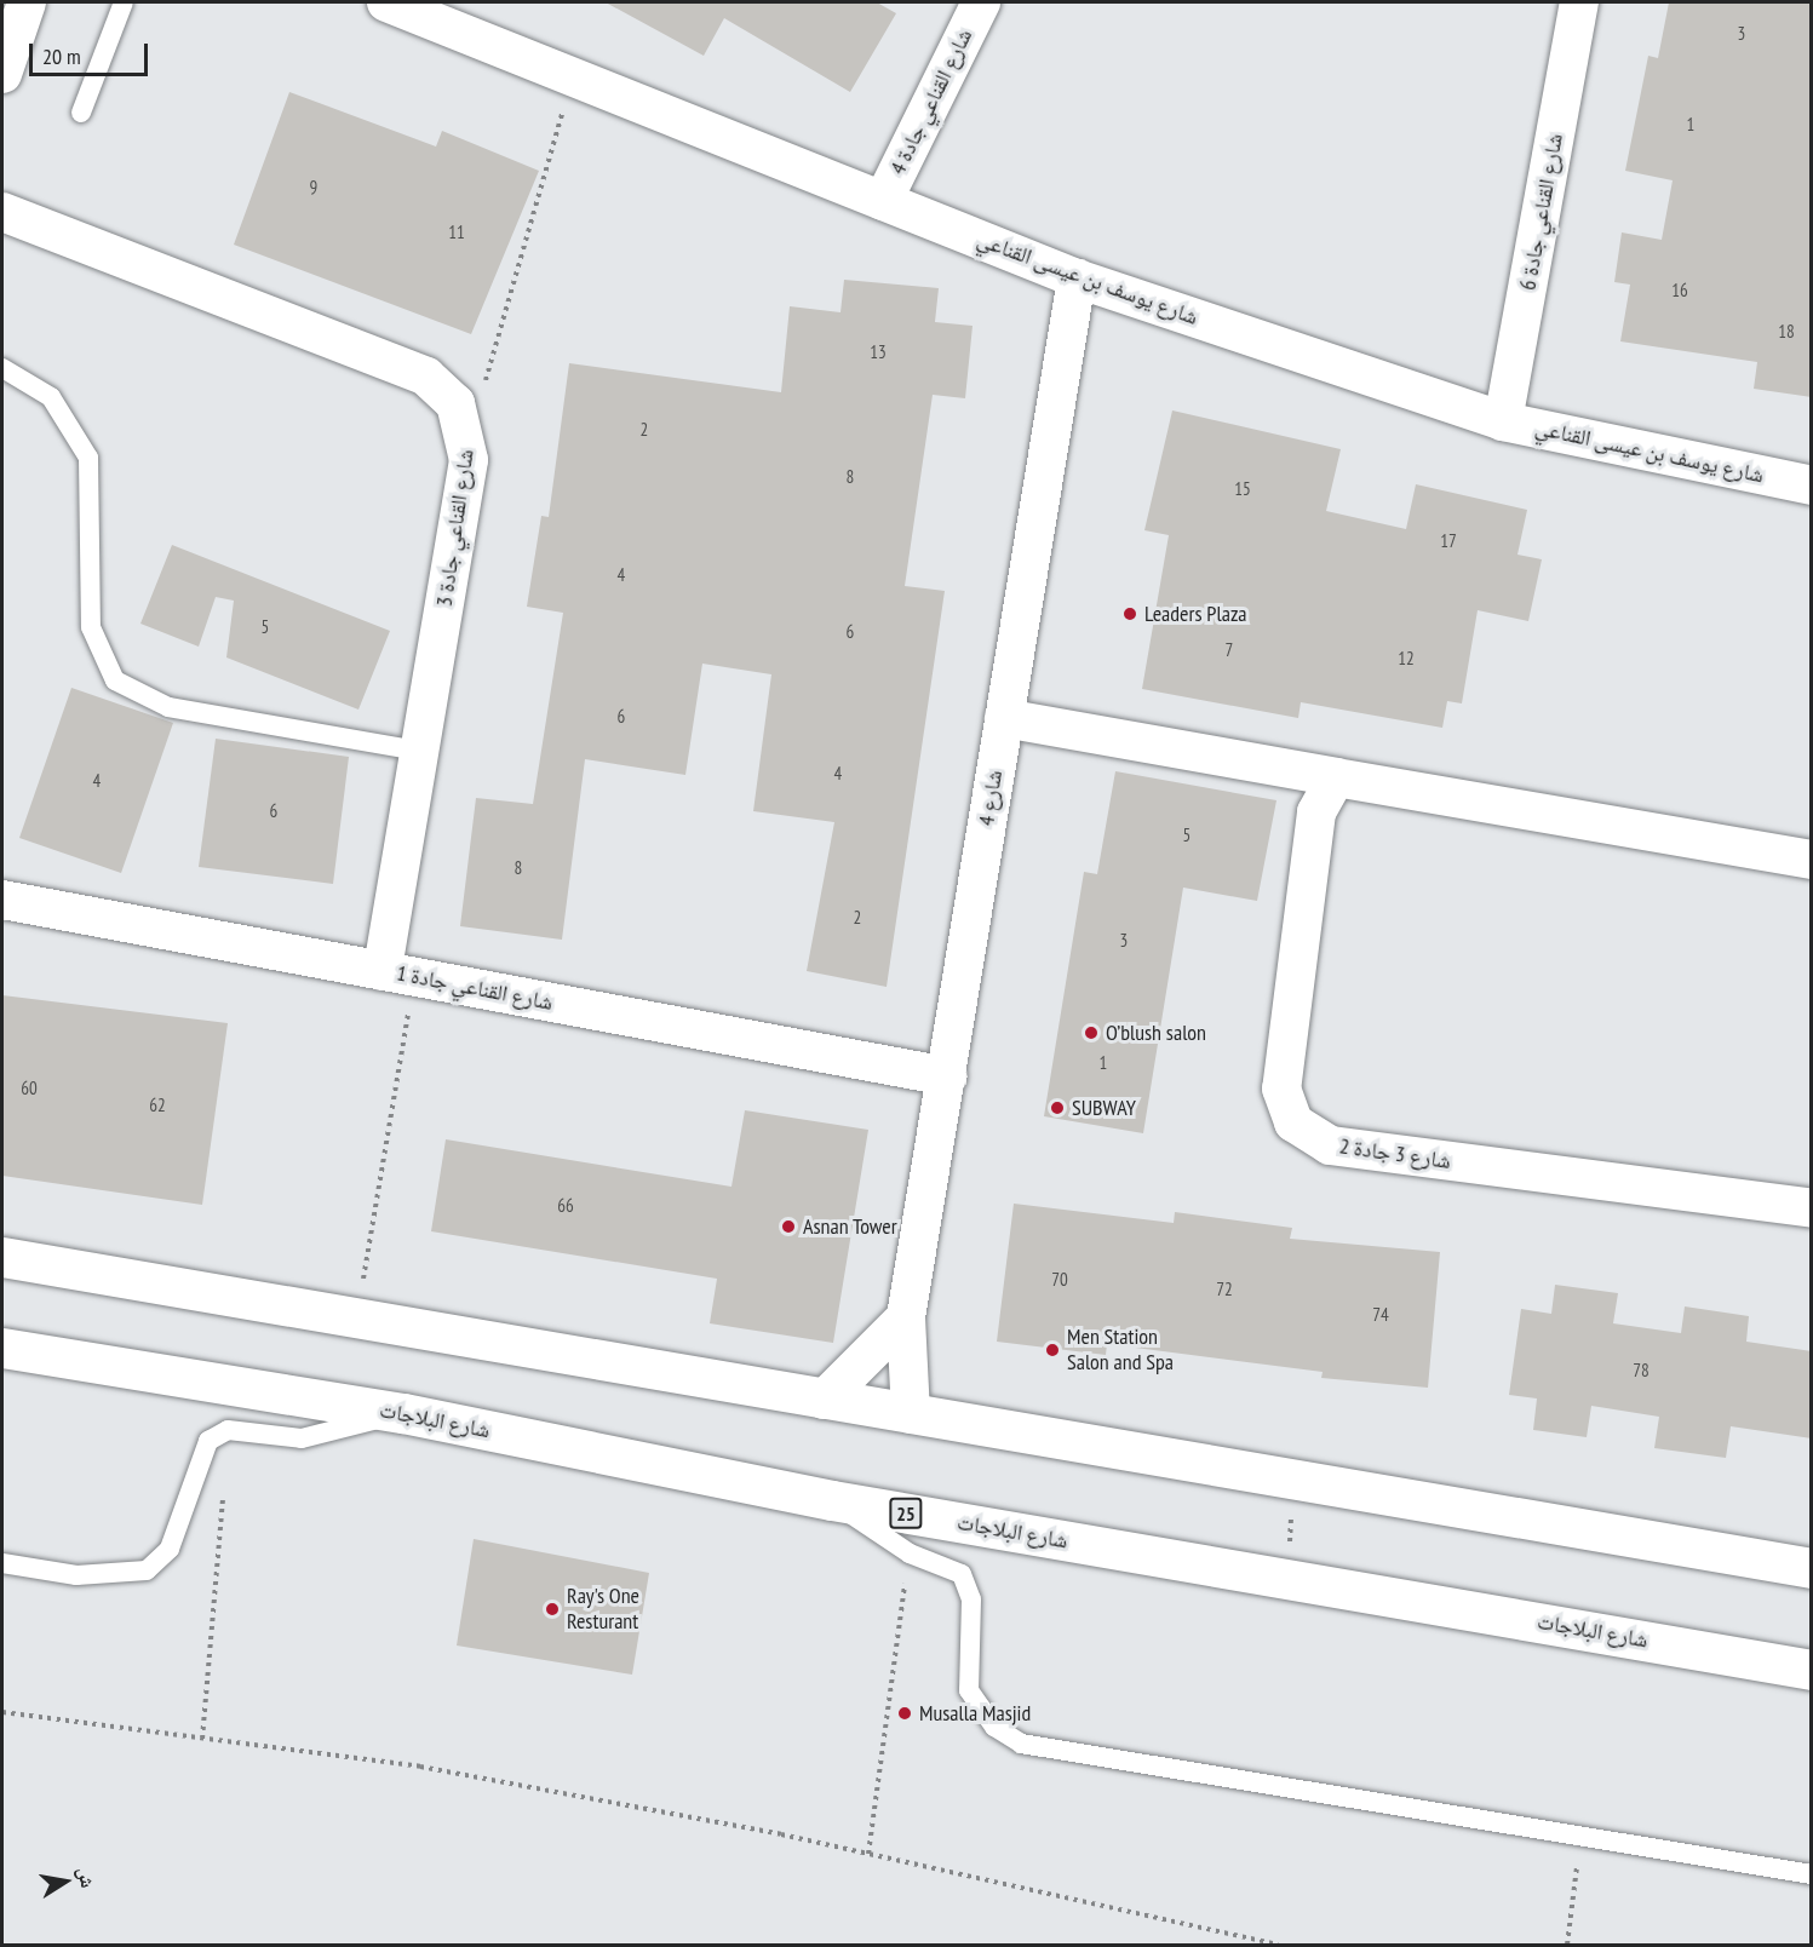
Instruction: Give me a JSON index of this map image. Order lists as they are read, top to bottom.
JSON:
{
  "streets": {
    "main road": ["شارع البلاجات", "25"],
    "street": [
      "شارع القناعي جادة 4",
      "شارع القناعي جادة 6",
      "شارع يوسف بن عيسى القناعي",
      "شارع القناعي جادة 3",
      "شارع 4",
      "شارع القناعي جادة 1",
      "شارع 3 جادة 2"
    ]
  },
  "crossings": [
    ["شارع القناعي جادة 4", "شارع يوسف بن عيسى القناعي"],
    ["شارع القناعي جادة 6", "شارع يوسف بن عيسى القناعي"],
    ["شارع يوسف بن عيسى القناعي", "شارع 4"],
    ["شارع القناعي جادة 3", "شارع القناعي جادة 1"],
    ["شارع 4", "شارع القناعي جادة 1"]
  ],
  "places": [
    "Leaders Plaza",
    "O’blush salon",
    "SUBWAY",
    "Asnan Tower",
    "Men Station Salon and Spa",
    "Ray's One Resturant",
    "Musalla Masjid"
  ],
  "house_numbers": [
    "3",
    "1",
    "9",
    "11",
    "16",
    "18",
    "13",
    "2",
    "8",
    "15",
    "17",
    "4",
    "5",
    "6",
    "7",
    "12",
    "6",
    "4",
    "4",
    "6",
    "5",
    "8",
    "2",
    "3",
    "1",
    "60",
    "62",
    "66",
    "70",
    "72",
    "74",
    "78"
  ],
  "scale_bar": "20 m",
  "north": "right"
}
